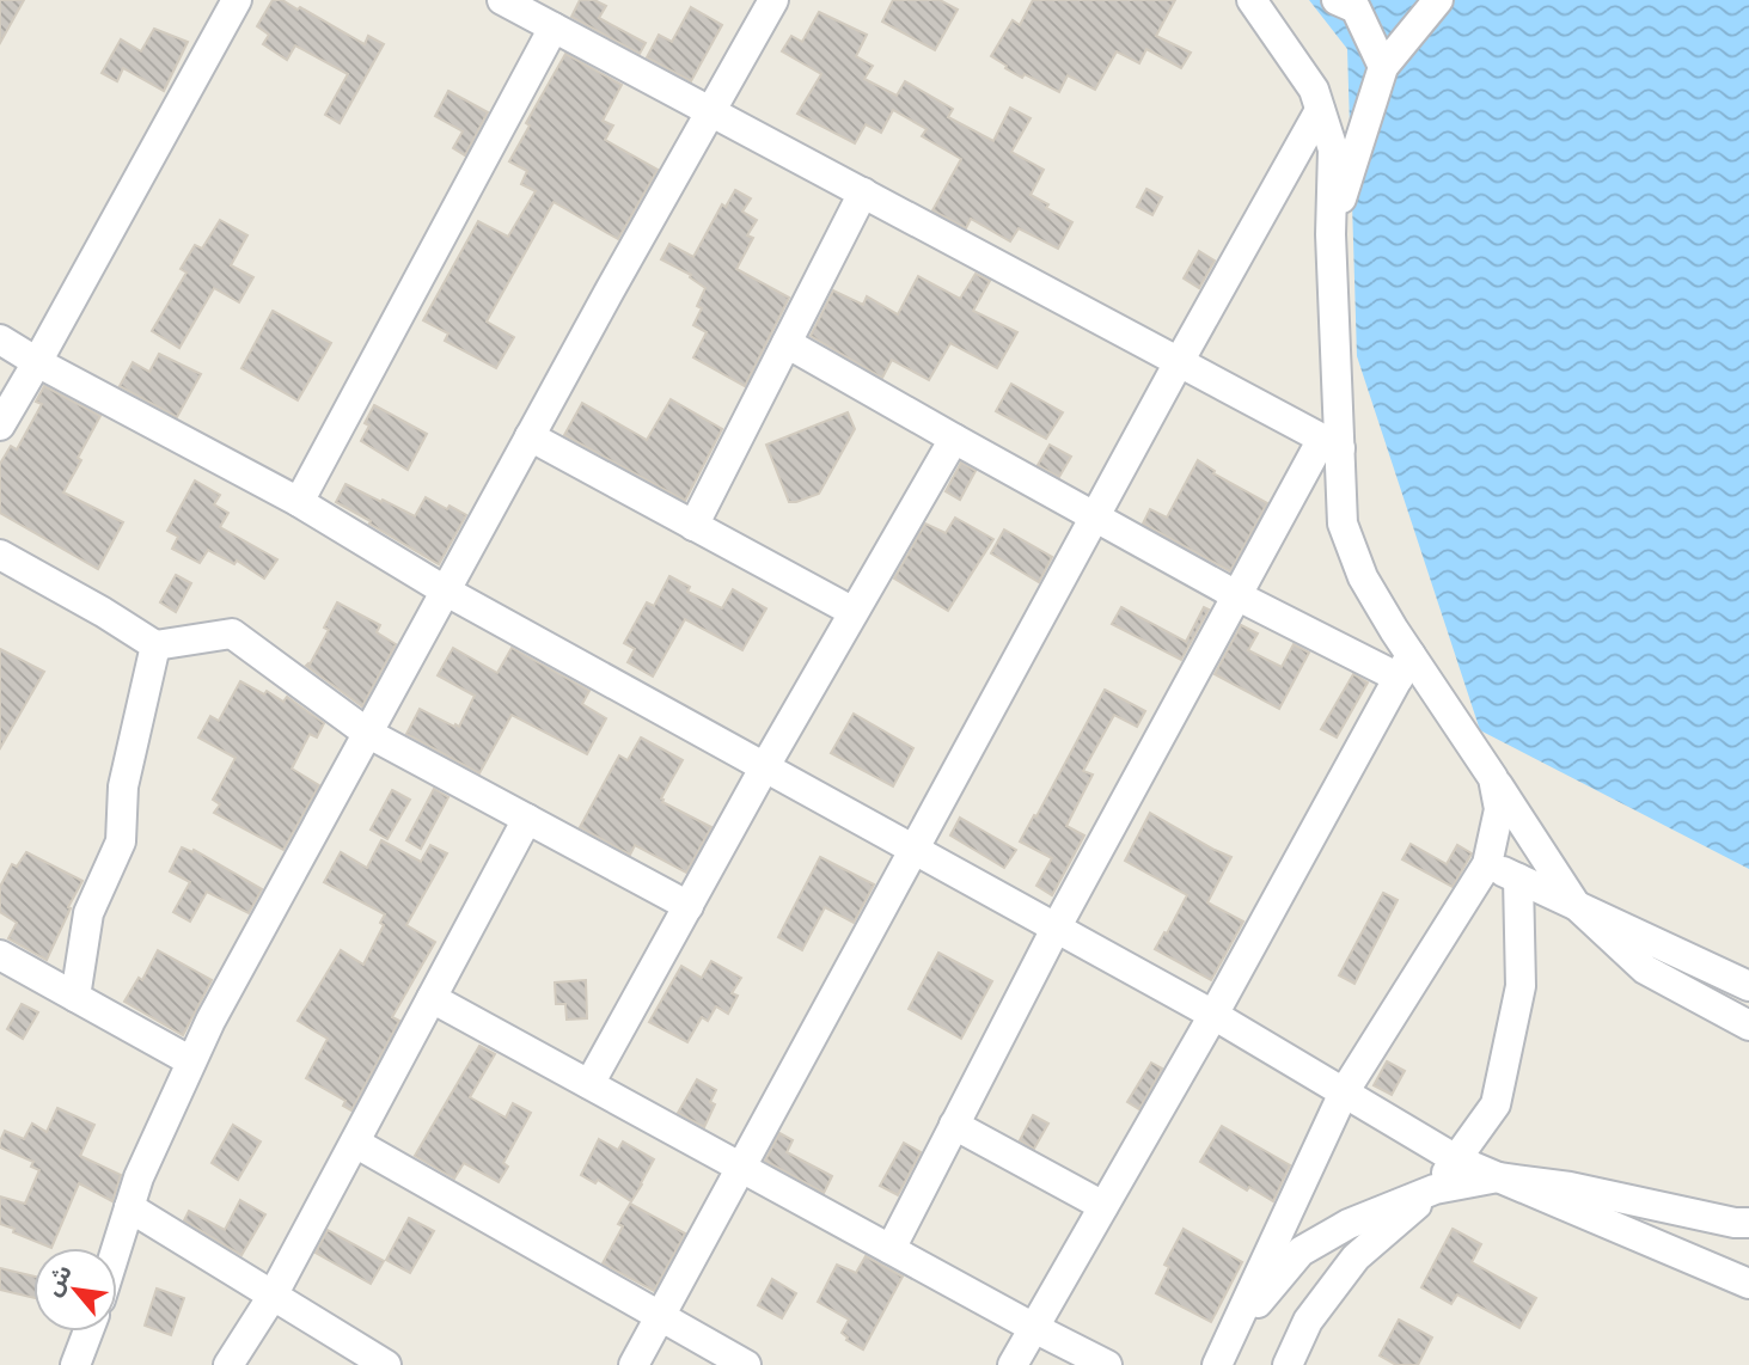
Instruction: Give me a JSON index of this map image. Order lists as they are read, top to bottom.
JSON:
{
  "north": "top left"
}
